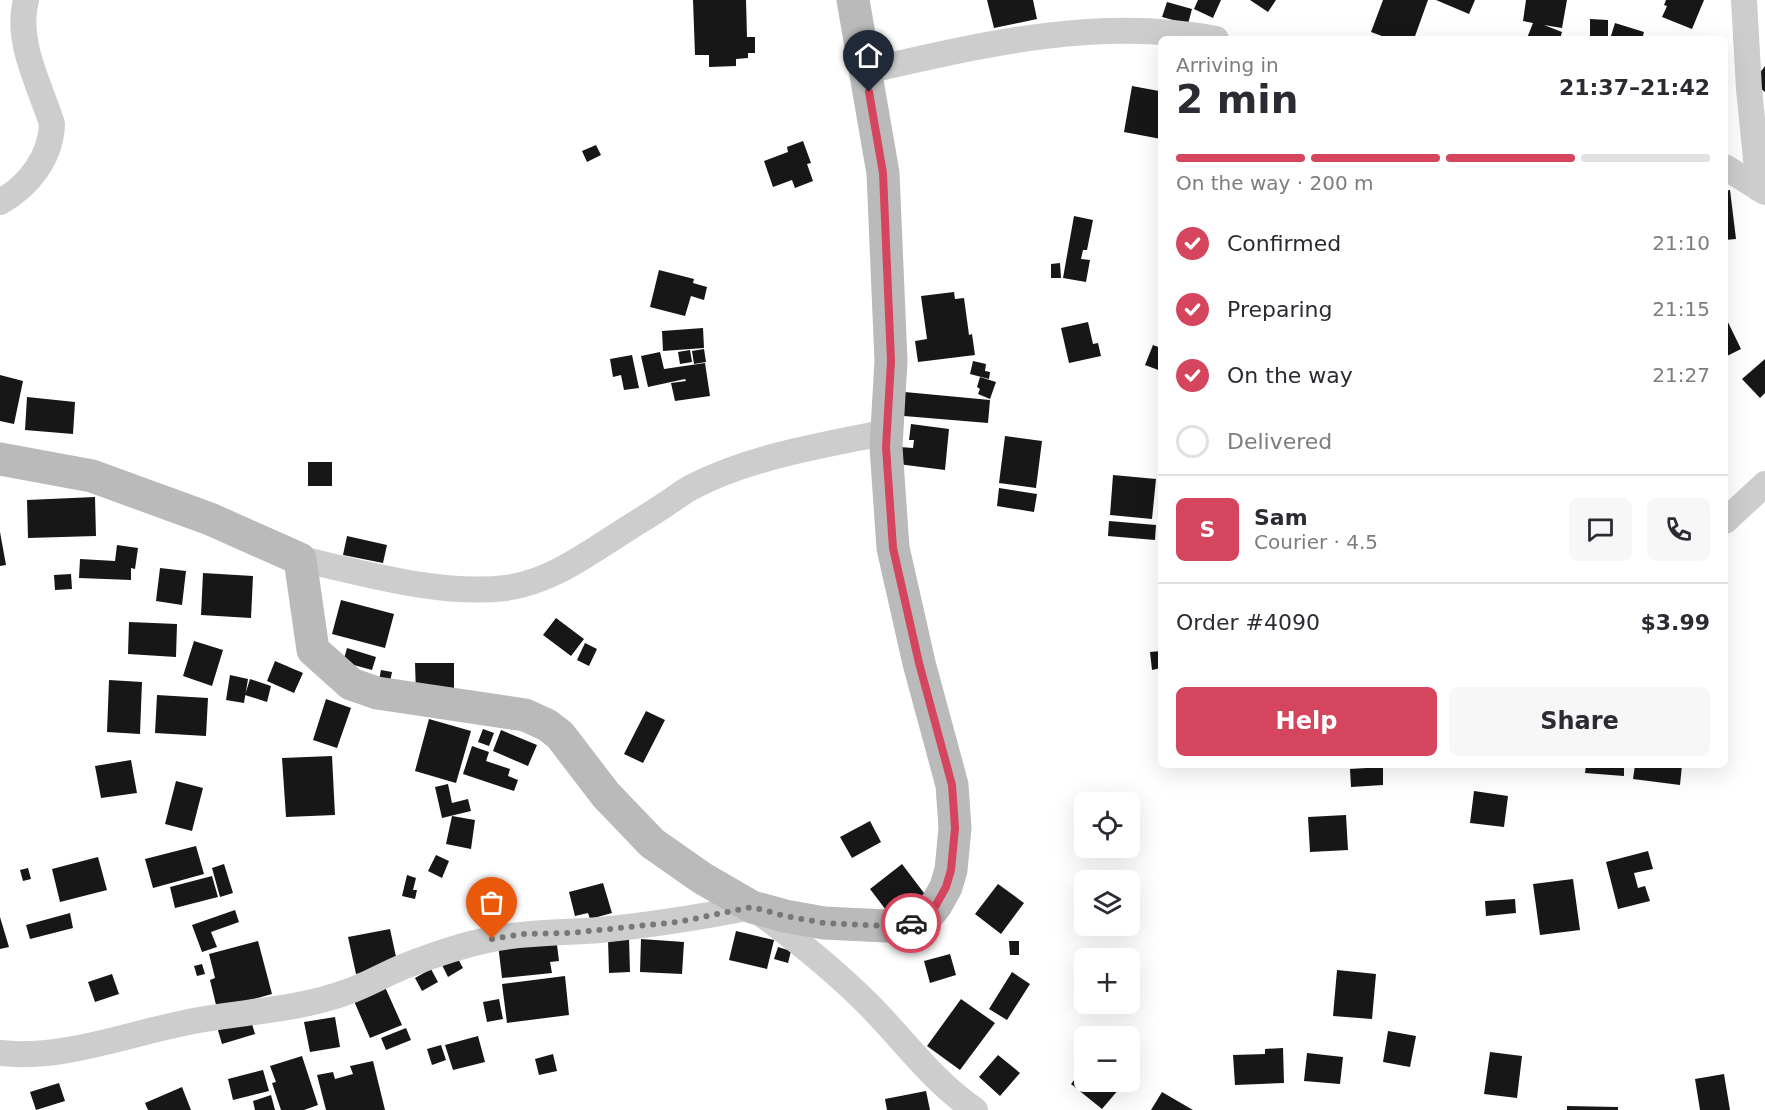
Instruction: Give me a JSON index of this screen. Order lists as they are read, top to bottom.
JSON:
{
  "page": {
    "heading": ["2 min", "Arriving in", "21:37–21:42"],
    "panel": [
      "Sam",
      "Courier · 4.5",
      "Order #4090",
      "$3.99"
    ],
    "bar": "On the way · 200 m",
    "list": [
      ["Confirmed", "21:10"],
      ["Preparing", "21:15"],
      ["On the way", "21:27"],
      "Delivered"
    ],
    "round": "S",
    "buttons": ["Help", "Share"],
    "map_buttons": ["+", "−"]
  }
}
